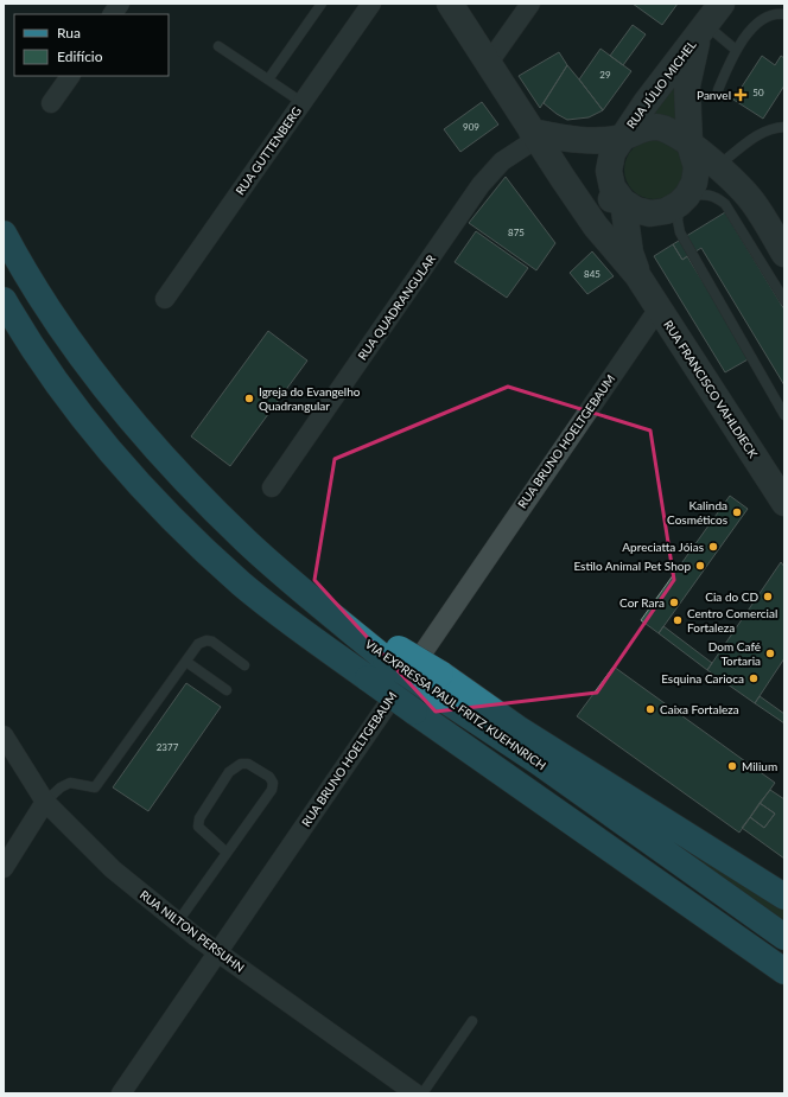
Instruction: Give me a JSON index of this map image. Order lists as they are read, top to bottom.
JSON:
{
  "streets": {
    "main road": ["RUA JÚLIO MICHEL", "RUA FRANCISCO VAHLDIECK", "VIA EXPRESSA PAUL FRITZ KUEHNRICH"],
    "street": [
      "RUA GUTTENBERG",
      "RUA QUADRANGULAR",
      "RUA BRUNO HOELTGEBAUM",
      "RUA NILTON PERSUHN"
    ]
  },
  "crossings": [
    ["RUA JÚLIO MICHEL", "RUA FRANCISCO VAHLDIECK"],
    ["RUA QUADRANGULAR", "RUA FRANCISCO VAHLDIECK"],
    ["RUA FRANCISCO VAHLDIECK", "RUA BRUNO HOELTGEBAUM"],
    ["RUA BRUNO HOELTGEBAUM", "RUA NILTON PERSUHN"]
  ],
  "places": {
    "health": ["Panvel"],
    "other": [
      "Igreja do Evangelho Quadrangular",
      "Kalinda Cosméticos",
      "Apreciatta Jóias",
      "Estilo Animal Pet Shop",
      "Cia do CD",
      "Cor Rara",
      "Centro Comercial Fortaleza",
      "Dom Café Tortaria",
      "Esquina Carioca",
      "Caixa Fortaleza",
      "Milium"
    ]
  },
  "house_numbers": [
    "29",
    "50",
    "909",
    "875",
    "845",
    "2377"
  ],
  "legend": ["Rua", "Edifício"]
}
